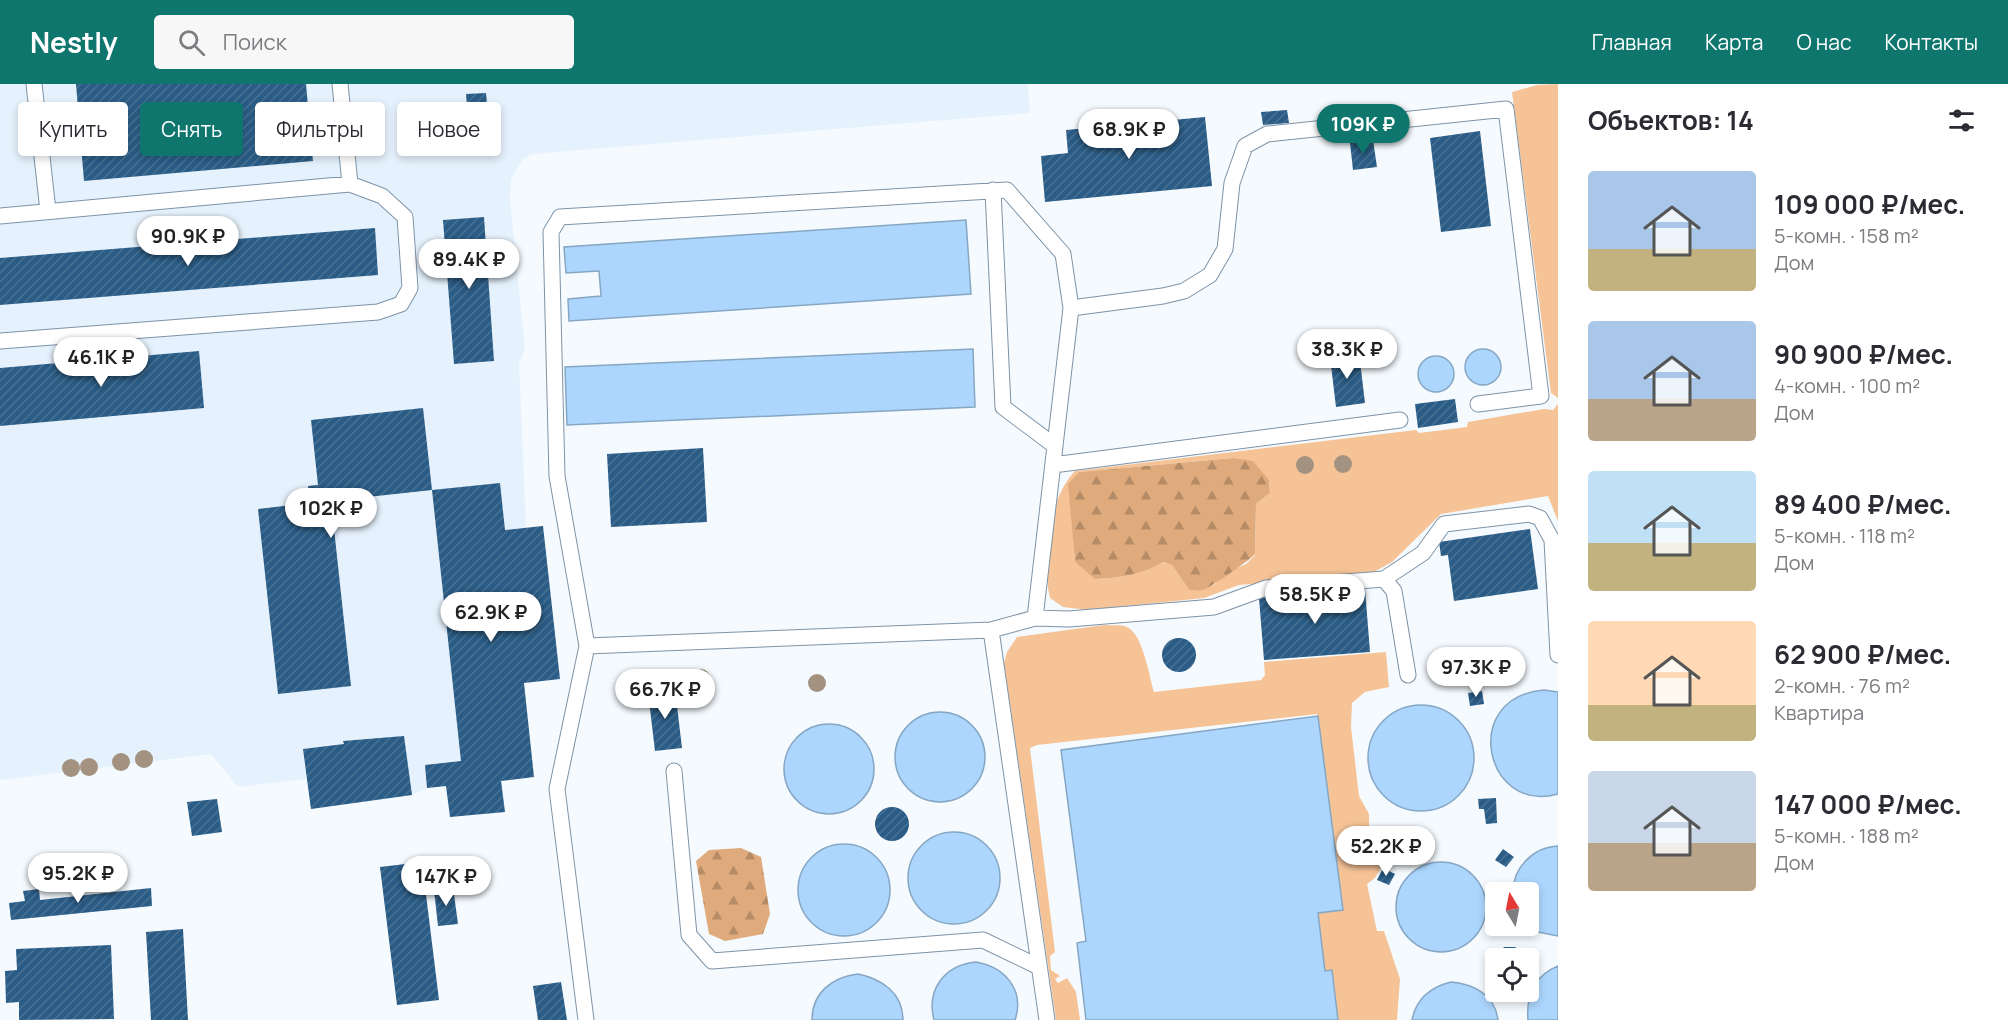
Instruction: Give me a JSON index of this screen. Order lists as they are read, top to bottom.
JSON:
{
  "north": "top",
  "page": {
    "header": "Nestly",
    "search": "Поиск",
    "nav": [
      "Главная",
      "Карта",
      "О нас",
      "Контакты"
    ],
    "heading": "Объектов: 14",
    "chip": [
      "Купить",
      "Снять",
      "Фильтры",
      "Новое"
    ],
    "price": [
      "109K ₽",
      "68.9K ₽",
      "90.9K ₽",
      "89.4K ₽",
      "38.3K ₽",
      "46.1K ₽",
      "102K ₽",
      "58.5K ₽",
      "62.9K ₽",
      "97.3K ₽",
      "66.7K ₽",
      "52.2K ₽",
      "95.2K ₽",
      "147K ₽"
    ],
    "list": [
      {
        "name": "109 000 ₽/мес.",
        "note": "5-комн. · 158 m² · Дом"
      },
      {
        "name": "90 900 ₽/мес.",
        "note": "4-комн. · 100 m² · Дом"
      },
      {
        "name": "89 400 ₽/мес.",
        "note": "5-комн. · 118 m² · Дом"
      },
      {
        "name": "62 900 ₽/мес.",
        "note": "2-комн. · 76 m² · Квартира"
      },
      {
        "name": "147 000 ₽/мес.",
        "note": "5-комн. · 188 m² · Дом"
      }
    ]
  }
}
